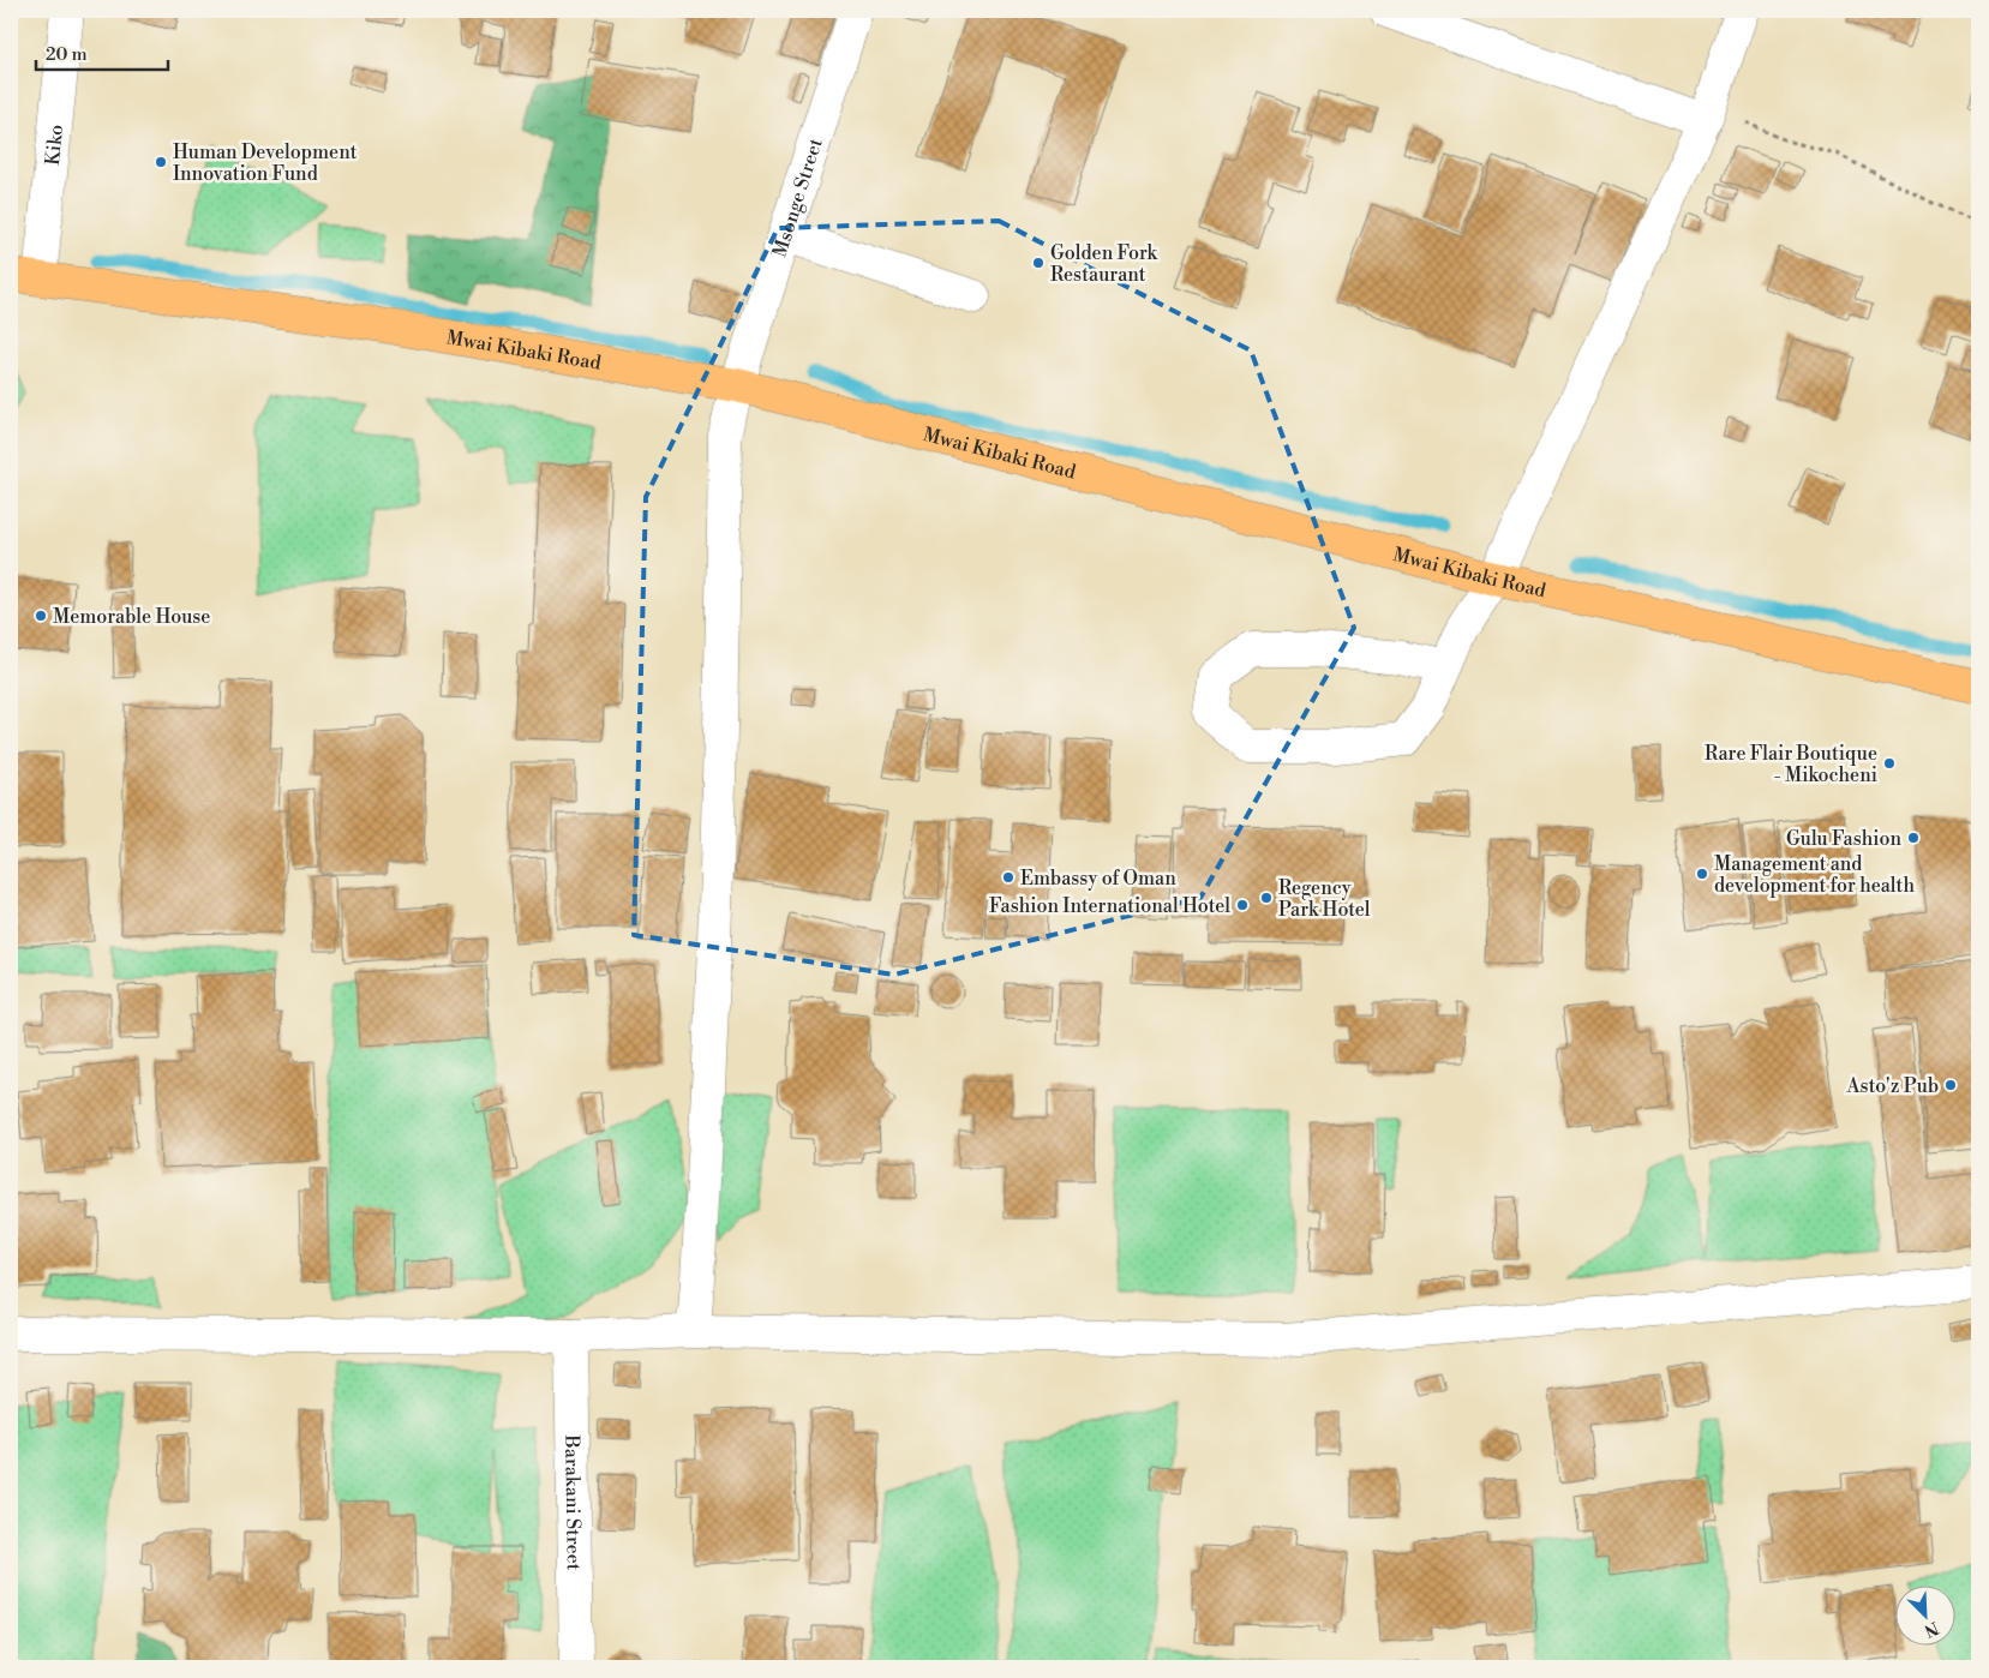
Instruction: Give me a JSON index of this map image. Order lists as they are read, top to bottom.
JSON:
{
  "streets": {
    "main road": ["Mwai Kibaki Road"],
    "street": ["Kiko", "Msonge Street", "Barakani Street"]
  },
  "crossings": [
    ["Kiko", "Mwai Kibaki Road"],
    ["Msonge Street", "Mwai Kibaki Road"]
  ],
  "places": [
    "Human Development Innovation Fund",
    "Golden Fork Restaurant",
    "Memorable House",
    "Rare Flair Boutique - Mikocheni",
    "Gulu Fashion",
    "Management and development for health",
    "Embassy of Oman",
    "Regency Park Hotel",
    "Fashion International Hotel",
    "Asto'z Pub"
  ],
  "scale_bar": "20 m",
  "north": "bottom right"
}
